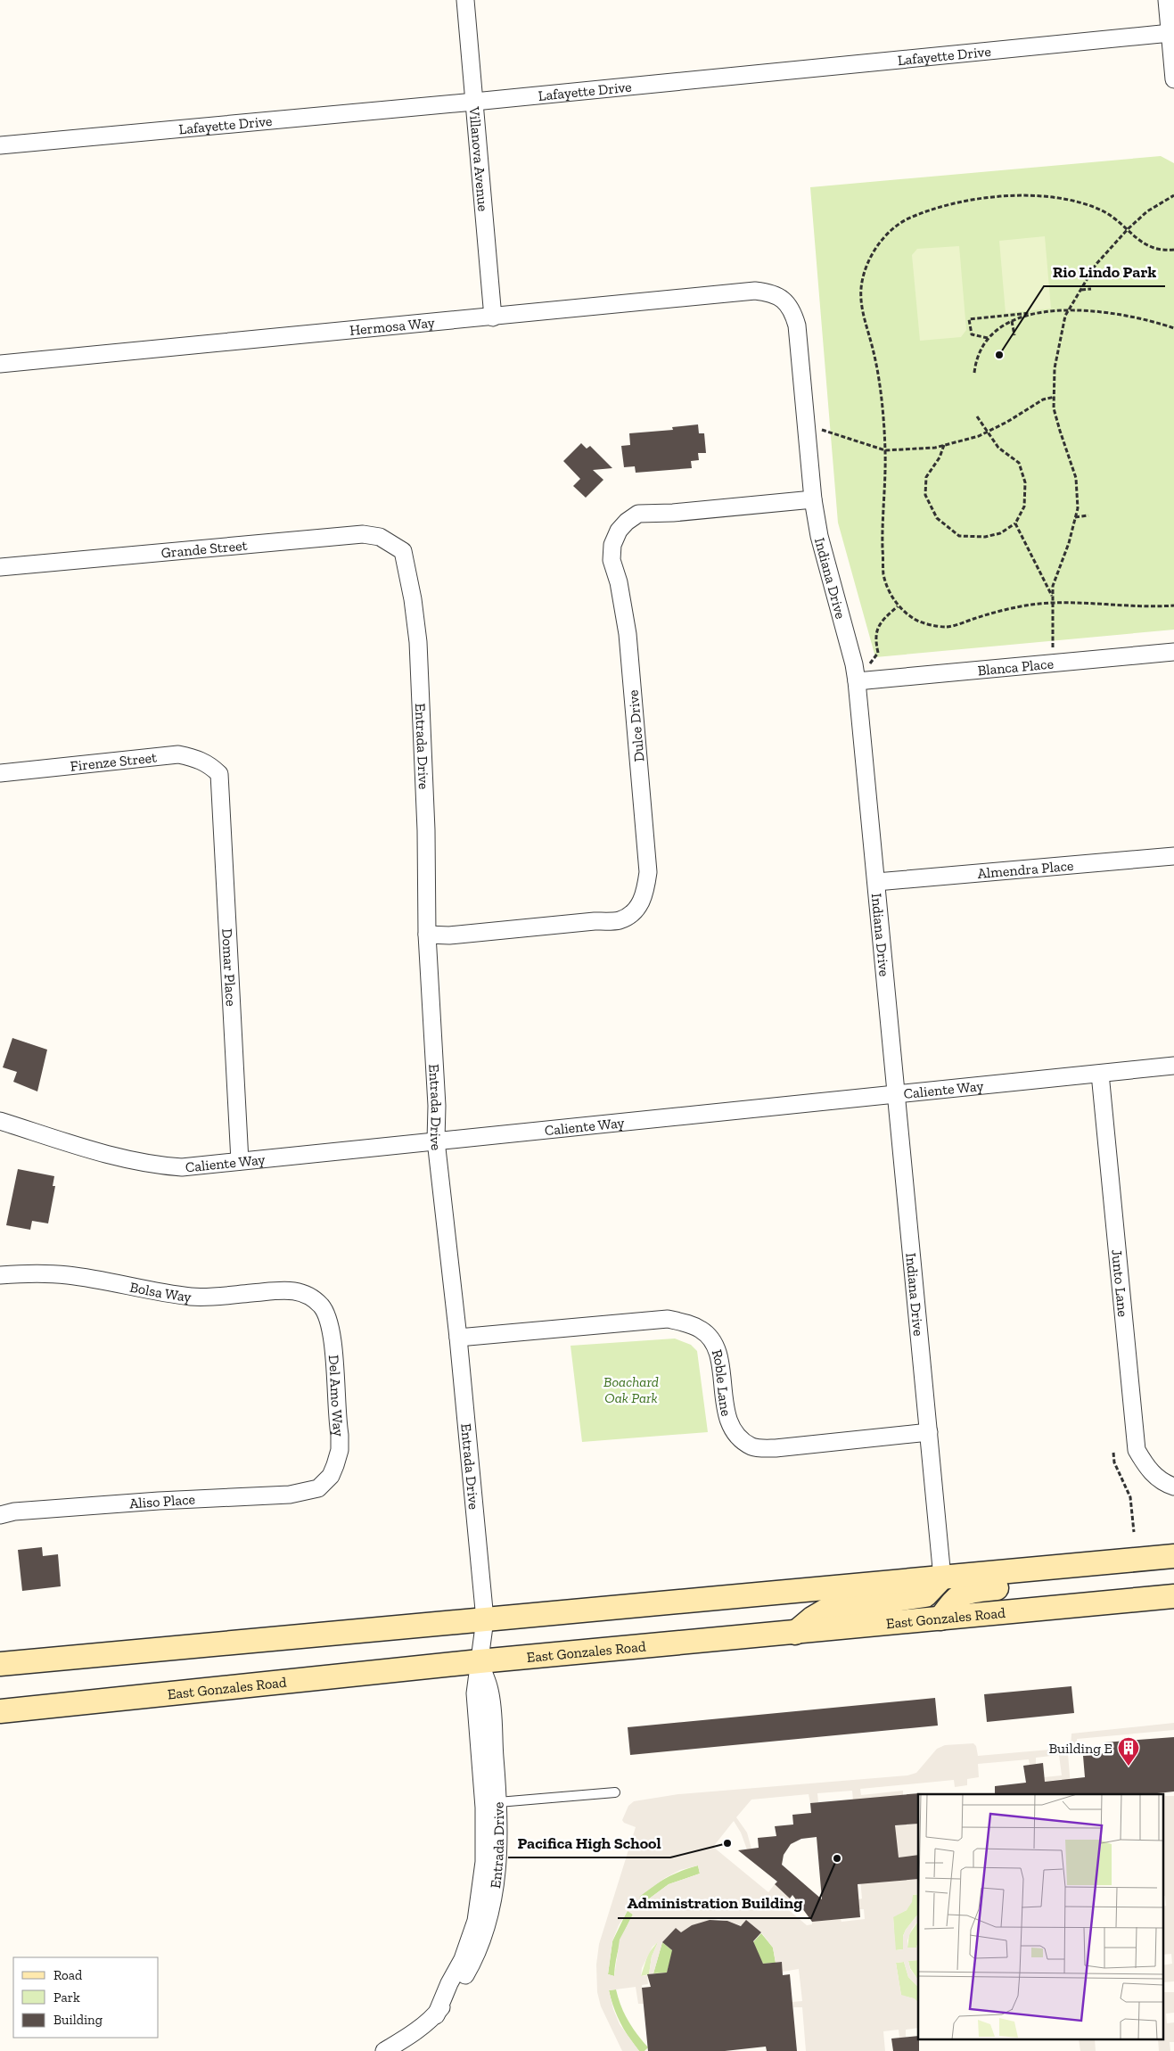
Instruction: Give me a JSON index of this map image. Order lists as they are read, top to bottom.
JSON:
{
  "streets": {
    "main road": ["East Gonzales Road"],
    "street": [
      "Lafayette Drive",
      "Villanova Avenue",
      "Hermosa Way",
      "Grande Street",
      "Indiana Drive",
      "Blanca Place",
      "Dulce Drive",
      "Entrada Drive",
      "Firenze Street",
      "Almendra Place",
      "Domar Place",
      "Caliente Way",
      "Junto Lane",
      "Bolsa Way",
      "Roble Lane",
      "Del Amo Way",
      "Aliso Place"
    ]
  },
  "crossings": [
    ["Lafayette Drive", "Villanova Avenue"],
    ["Villanova Avenue", "Hermosa Way"],
    ["Hermosa Way", "Indiana Drive"],
    ["Grande Street", "Entrada Drive"],
    ["Indiana Drive", "Blanca Place"],
    ["Indiana Drive", "Dulce Drive"],
    ["Indiana Drive", "Almendra Place"],
    ["Indiana Drive", "Caliente Way"],
    ["Indiana Drive", "Roble Lane"],
    ["Dulce Drive", "Entrada Drive"],
    ["Entrada Drive", "Caliente Way"],
    ["Entrada Drive", "Roble Lane"],
    ["Entrada Drive", "East Gonzales Road"],
    ["Firenze Street", "Domar Place"],
    ["Domar Place", "Caliente Way"],
    ["Caliente Way", "Junto Lane"],
    ["Bolsa Way", "Del Amo Way"],
    ["Del Amo Way", "Aliso Place"]
  ],
  "parks": ["Boachard Oak Park"],
  "places": {
    "other": ["Rio Lindo Park", "Pacifica High School", "Administration Building"],
    "building": ["Building E"]
  },
  "legend": ["Road", "Park", "Building"]
}
